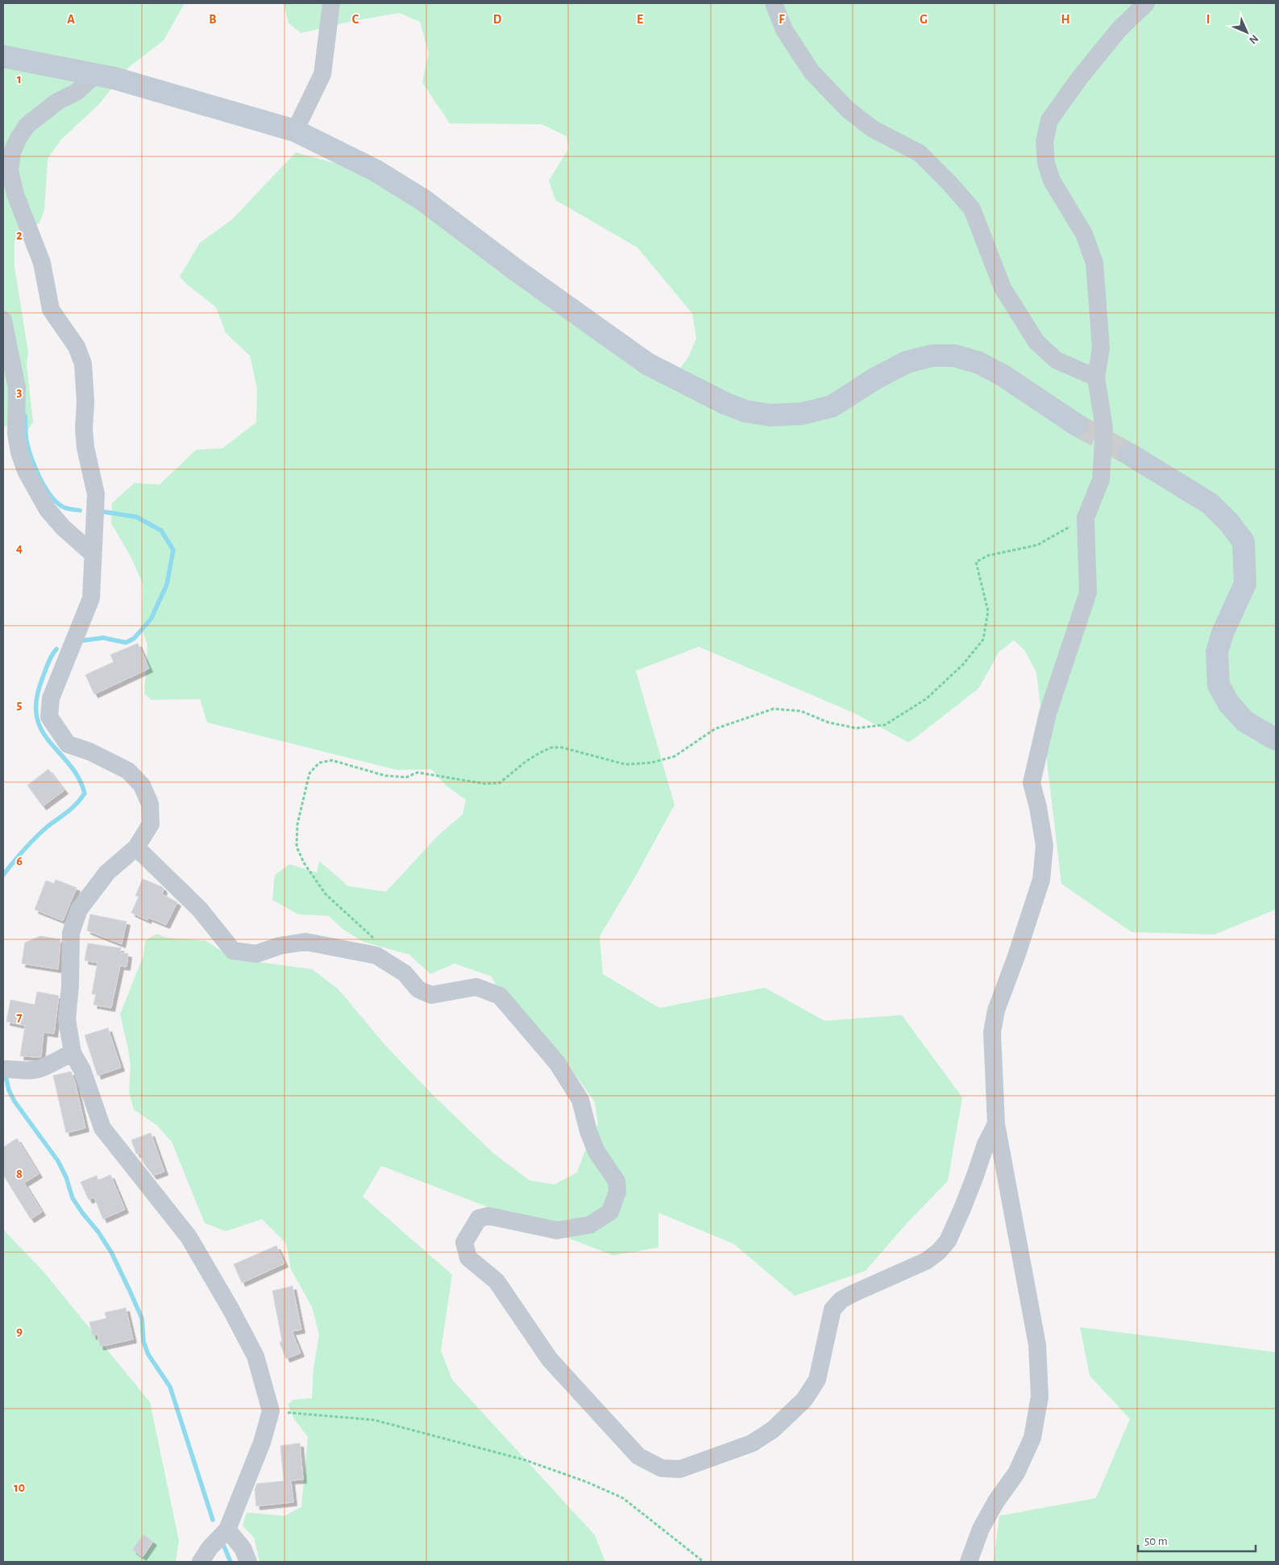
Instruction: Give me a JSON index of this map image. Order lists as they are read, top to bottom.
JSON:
{
  "scale_bar": "50 m",
  "north": "bottom right",
  "grid": {
    "columns": [
      "A",
      "B",
      "C",
      "D",
      "E",
      "F",
      "G",
      "H",
      "I"
    ],
    "rows": [
      "1",
      "2",
      "3",
      "4",
      "5",
      "6",
      "7",
      "8",
      "9",
      "10"
    ]
  }
}
